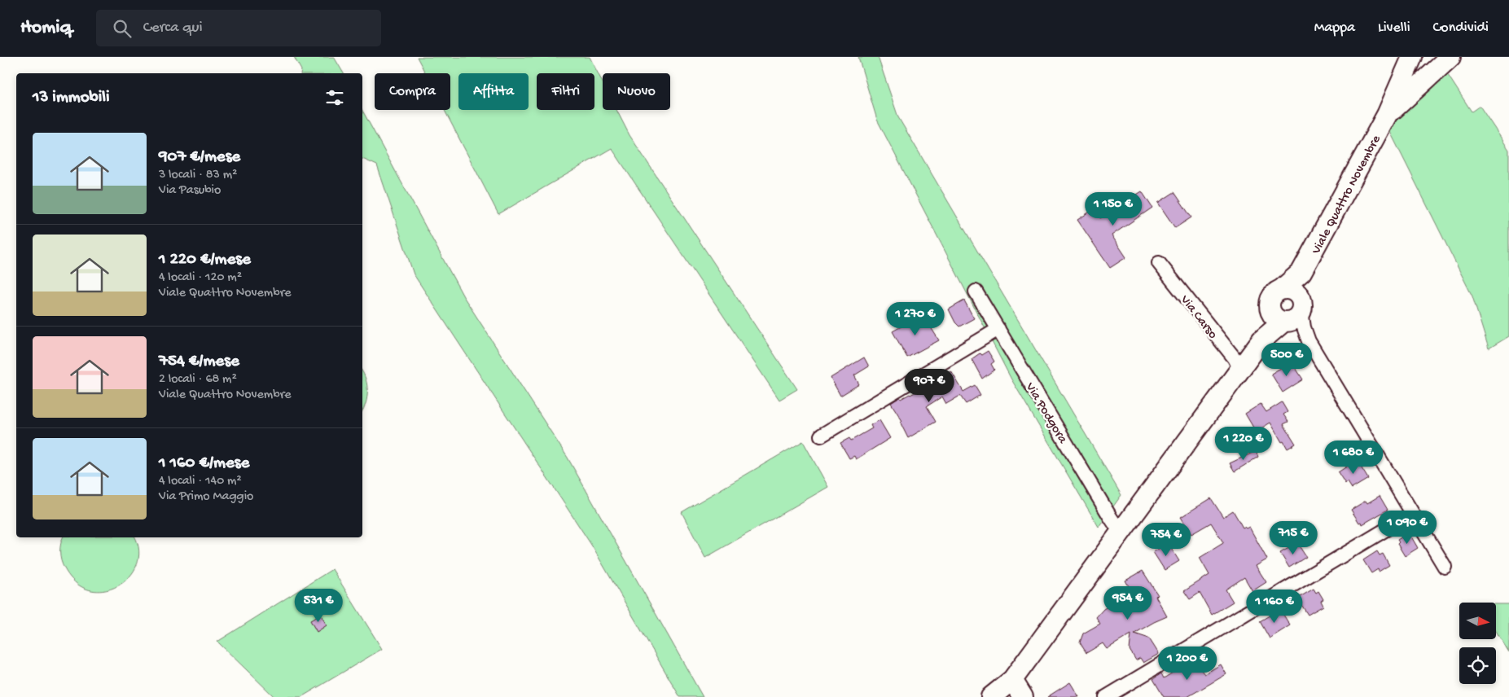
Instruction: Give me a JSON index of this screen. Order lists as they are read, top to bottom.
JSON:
{
  "streets": {
    "street": ["Viale Quattro Novembre", "Via Carso", "Via Podgora"]
  },
  "north": "right",
  "page": {
    "header": "Homiq",
    "search": "Cerca qui",
    "nav": ["Mappa", "Livelli", "Condividi"],
    "chip": [
      "Compra",
      "Affitta",
      "Filtri",
      "Nuovo"
    ],
    "heading": "13 immobili",
    "list": [
      {
        "name": "907 €/mese",
        "note": "3 locali · 83 m² · Via Pasubio"
      },
      {
        "name": "1 220 €/mese",
        "note": "4 locali · 120 m² · Viale Quattro Novembre"
      },
      {
        "name": "754 €/mese",
        "note": "2 locali · 68 m² · Viale Quattro Novembre"
      },
      {
        "name": "1 160 €/mese",
        "note": "4 locali · 140 m² · Via Primo Maggio"
      }
    ],
    "price": [
      "1 150 €",
      "1 270 €",
      "500 €",
      "907 €",
      "1 220 €",
      "1 680 €",
      "1 090 €",
      "715 €",
      "754 €",
      "954 €",
      "531 €",
      "1 160 €",
      "1 200 €"
    ]
  }
}
